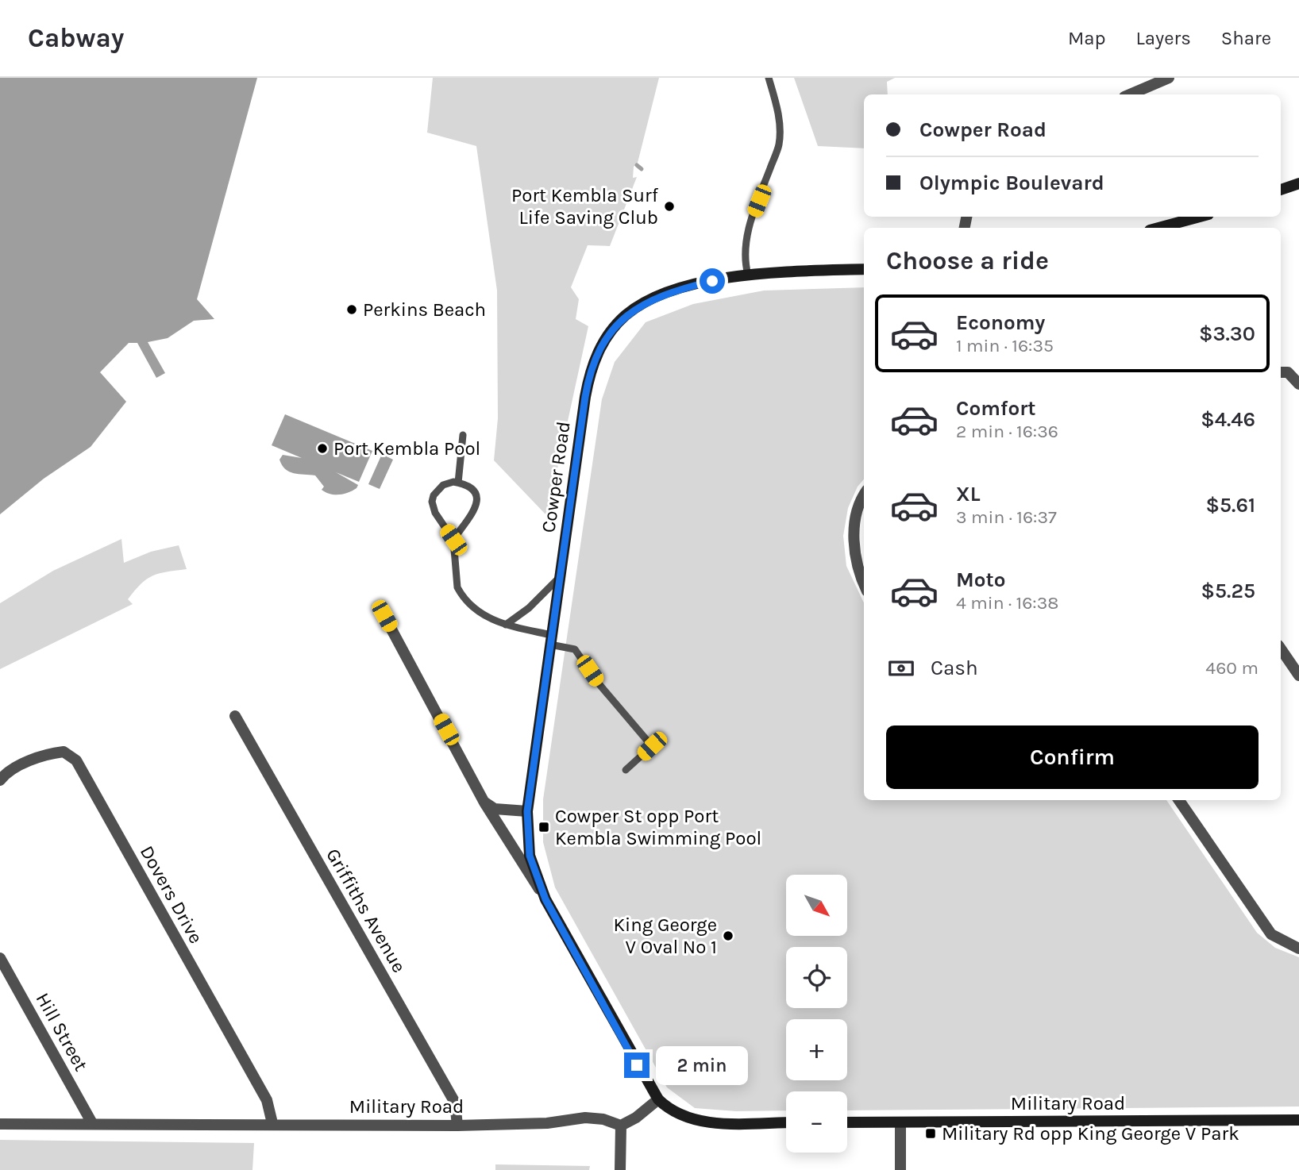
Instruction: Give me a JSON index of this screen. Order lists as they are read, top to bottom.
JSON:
{
  "streets": {
    "main road": ["Cowper Road", "Military Road"],
    "street": ["Dovers Drive", "Griffiths Avenue", "Hill Street"]
  },
  "crossings": [
    ["Dovers Drive", "Military Road"],
    ["Griffiths Avenue", "Military Road"],
    ["Hill Street", "Military Road"]
  ],
  "places": {
    "other": [
      "Port Kembla Surf Life Saving Club",
      "Perkins Beach",
      "Port Kembla Pool",
      "King George V Oval No 1"
    ],
    "transit": ["Cowper St opp Port Kembla Swimming Pool", "Military Rd opp King George V Park"]
  },
  "north": "bottom right",
  "page": {
    "header": "Cabway",
    "nav": ["Map", "Layers", "Share"],
    "banner": ["Cowper Road", "Olympic Boulevard"],
    "heading": "Choose a ride",
    "list": [
      {
        "name": "Economy",
        "note": "1 min · 16:35",
        "value": "$3.30"
      },
      {
        "name": "Comfort",
        "note": "2 min · 16:36",
        "value": "$4.46"
      },
      {
        "name": "XL",
        "note": "3 min · 16:37",
        "value": "$5.61"
      },
      {
        "name": "Moto",
        "note": "4 min · 16:38",
        "value": "$5.25"
      }
    ],
    "pay": ["Cash", "460 m"],
    "buttons": "Confirm",
    "map_buttons": ["+", "−"],
    "bubble": "2 min"
  }
}
